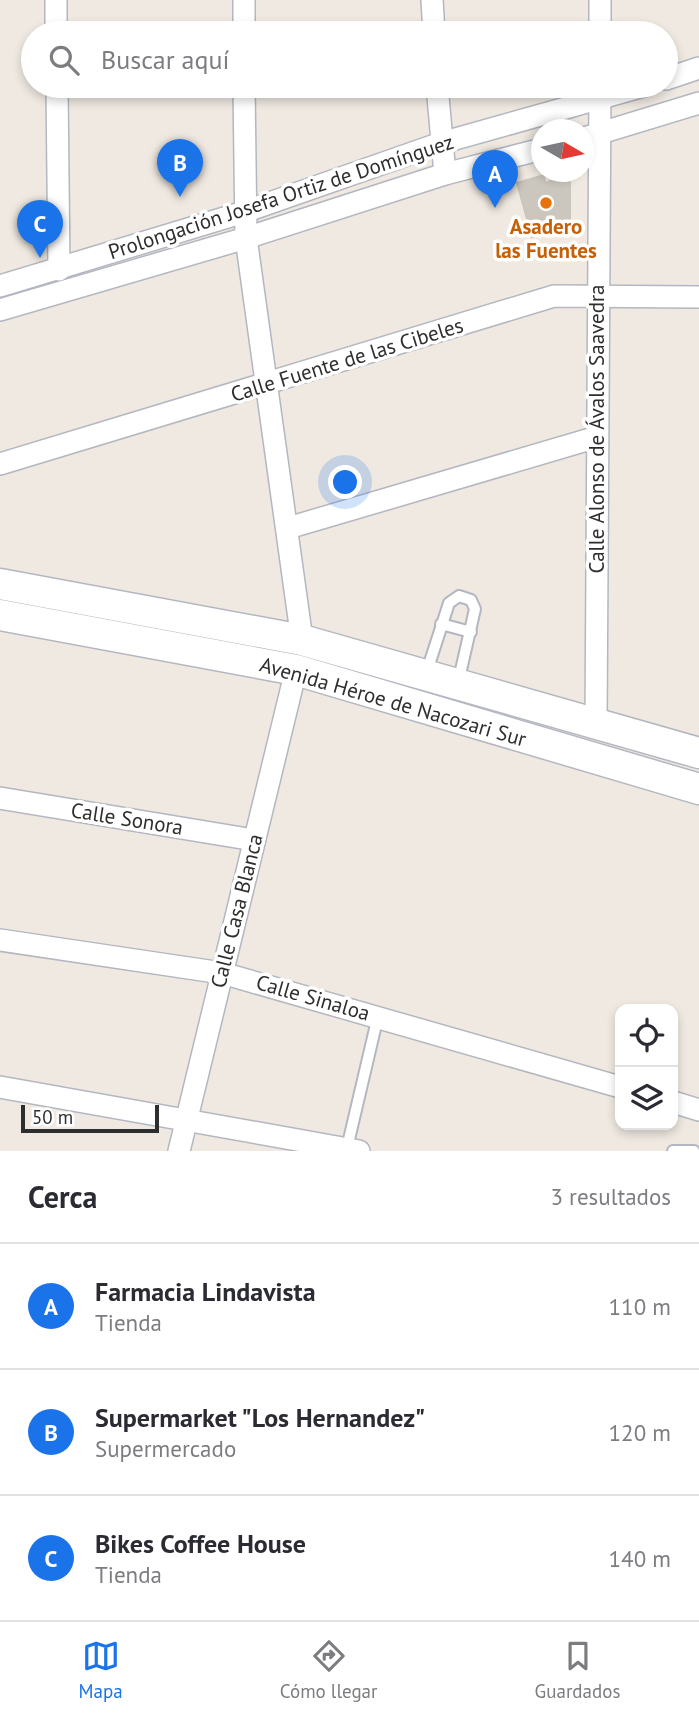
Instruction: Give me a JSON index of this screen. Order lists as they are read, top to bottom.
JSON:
{
  "streets": {
    "main road": ["Avenida Héroe de Nacozari Sur"],
    "street": [
      "Prolongación Josefa Ortiz de Domínguez",
      "Calle Fuente de las Cibeles",
      "Calle Alonso de Ávalos Saavedra",
      "Calle Sonora",
      "Calle Casa Blanca",
      "Calle Sinaloa"
    ]
  },
  "crossings": [
    ["Calle Fuente de las Cibeles", "Calle Alonso de Ávalos Saavedra"],
    ["Calle Alonso de Ávalos Saavedra", "Avenida Héroe de Nacozari Sur"],
    ["Avenida Héroe de Nacozari Sur", "Calle Casa Blanca"],
    ["Calle Sonora", "Calle Casa Blanca"],
    ["Calle Casa Blanca", "Calle Sinaloa"]
  ],
  "places": ["Asadero las Fuentes"],
  "scale_bar": "50 m",
  "north": "right",
  "page": {
    "search": "Buscar aquí",
    "pins": ["B", "A", "C"],
    "scale": "50 m",
    "heading": ["Cerca", "3 resultados"],
    "list": [
      {
        "mark": "A",
        "name": "Farmacia Lindavista",
        "note": "Tienda",
        "value": "110 m"
      },
      {
        "mark": "B",
        "name": "Supermarket \"Los Hernandez\"",
        "note": "Supermercado",
        "value": "120 m"
      },
      {
        "mark": "C",
        "name": "Bikes Coffee House",
        "note": "Tienda",
        "value": "140 m"
      }
    ],
    "nav": ["Mapa", "Cómo llegar", "Guardados"]
  }
}
